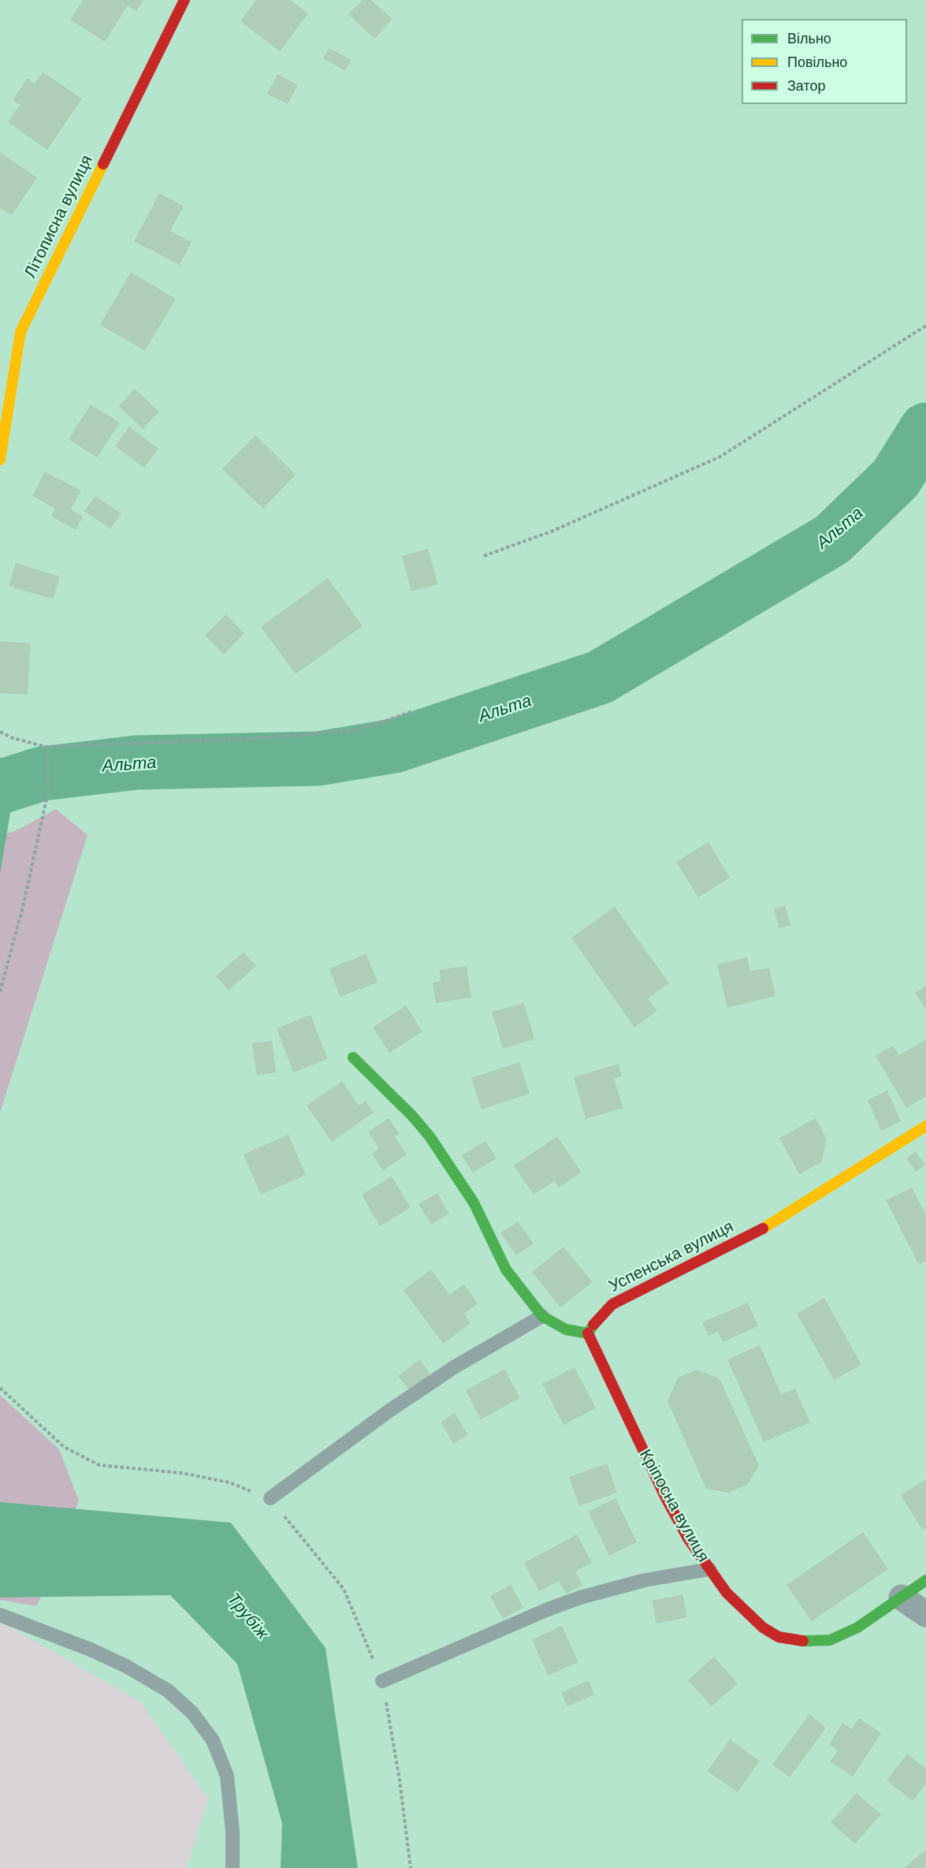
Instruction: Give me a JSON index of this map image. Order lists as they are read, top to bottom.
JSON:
{
  "streets": {
    "street": ["Літописна вулиця", "Успенська вулиця", "Кріпосна вулиця"]
  },
  "crossings": [
    ["Успенська вулиця", "Кріпосна вулиця"]
  ],
  "water": ["Альта", "Трубіж"],
  "legend": ["Вільно", "Повільно", "Затор"]
}
